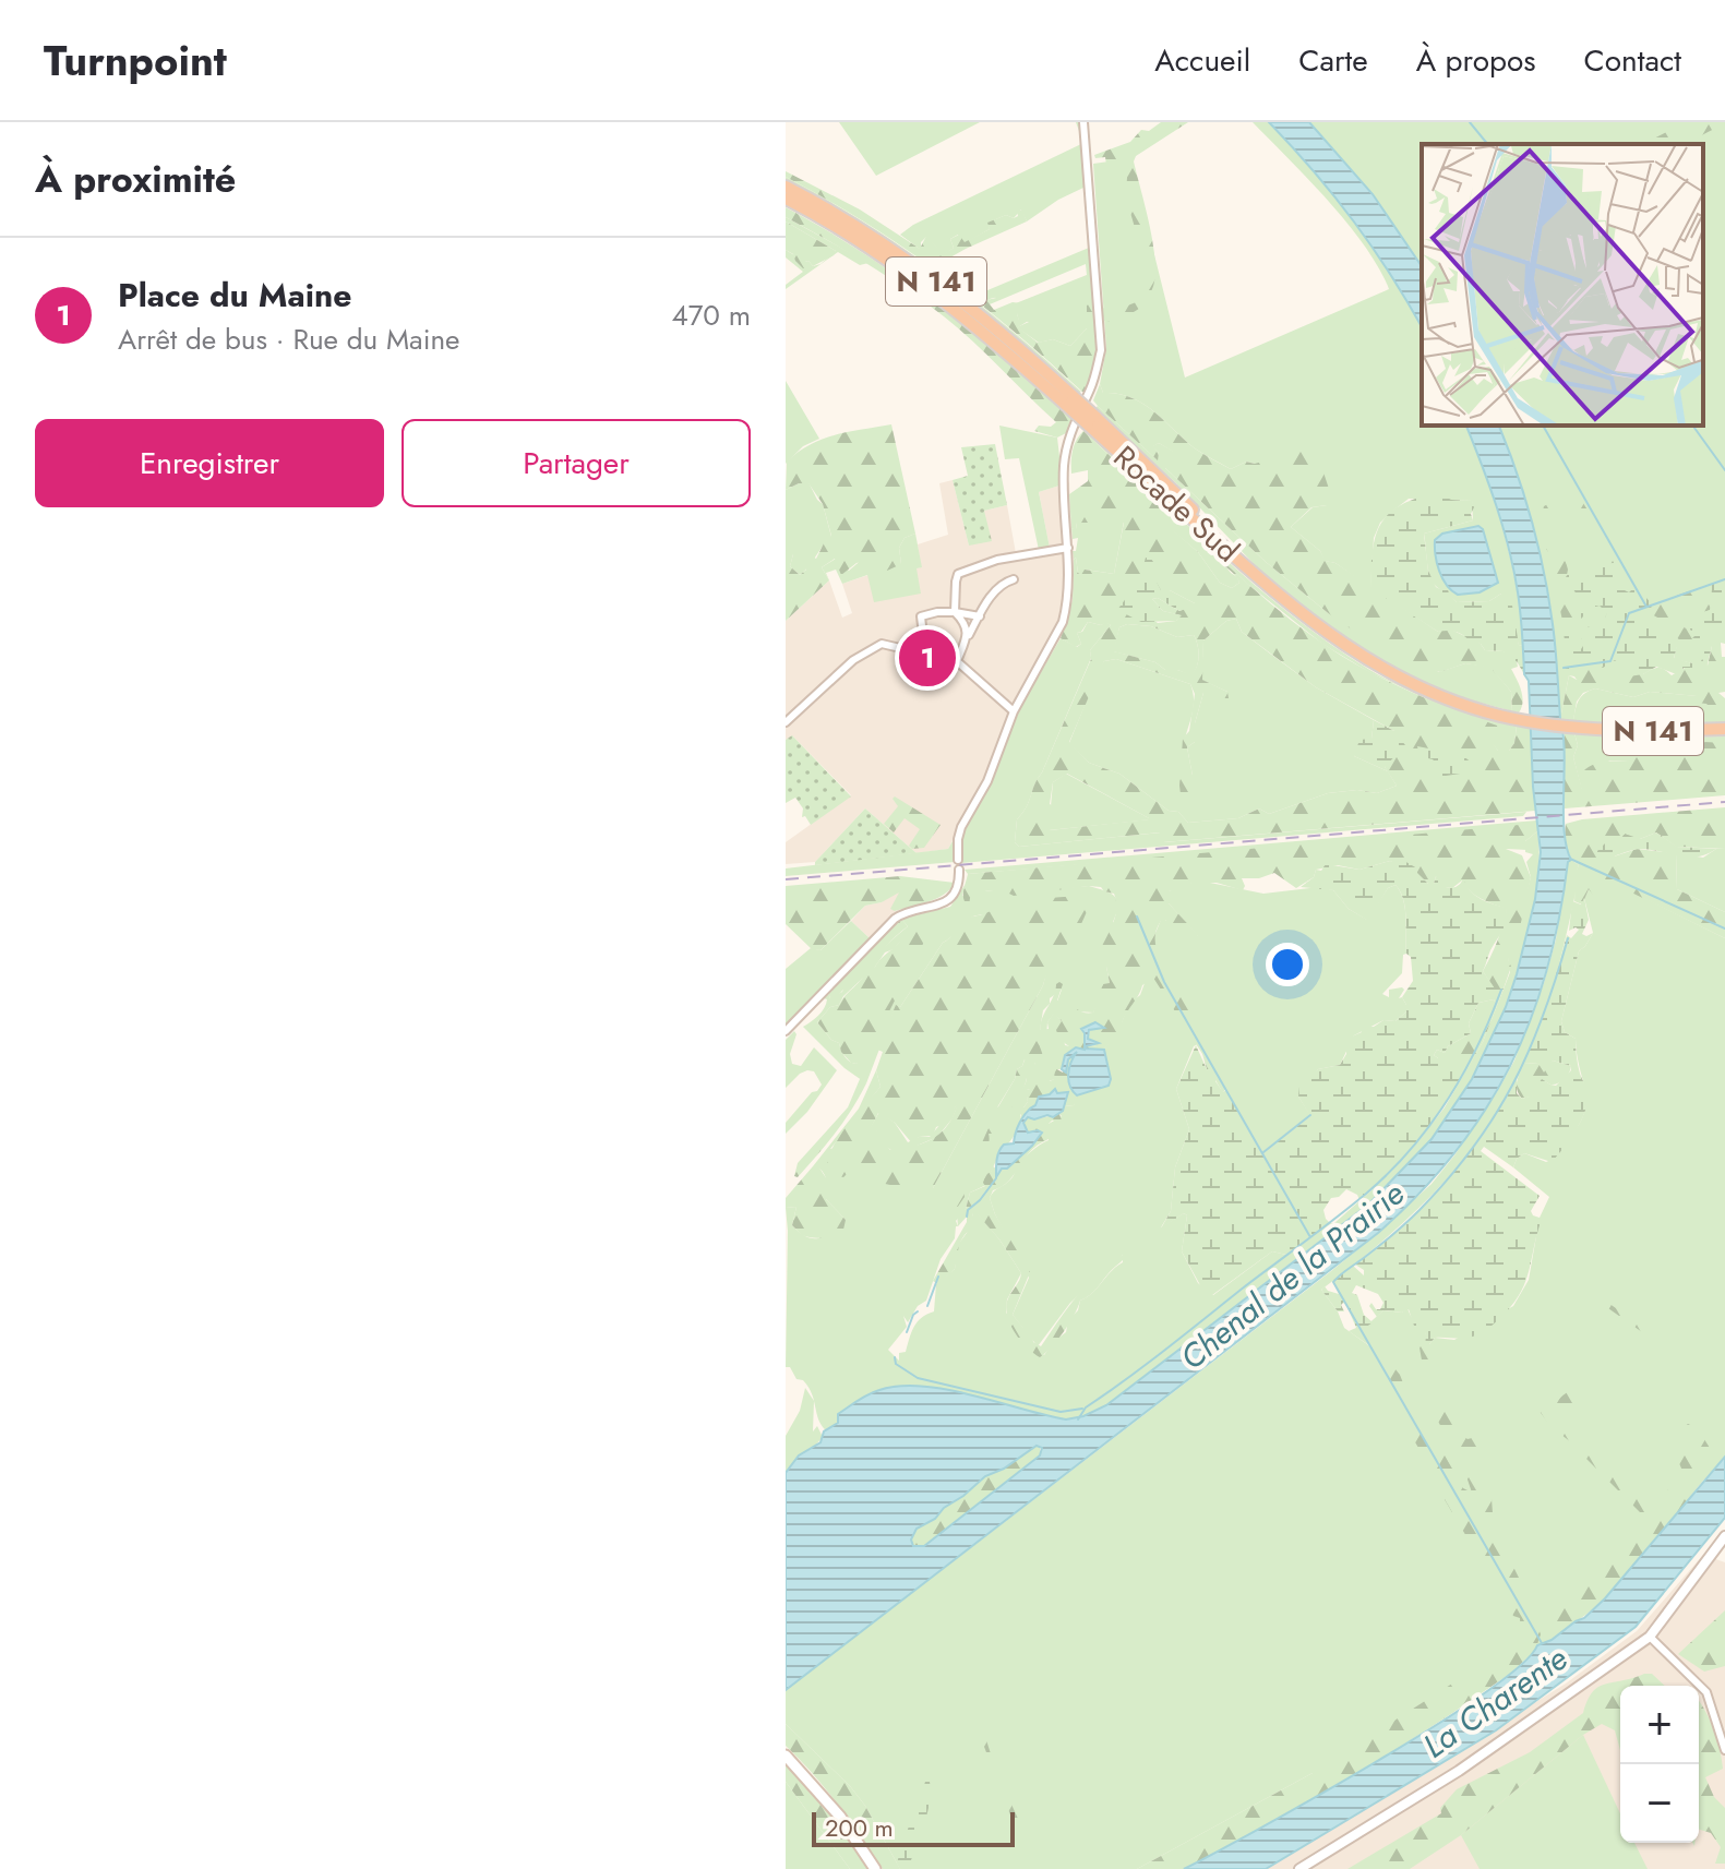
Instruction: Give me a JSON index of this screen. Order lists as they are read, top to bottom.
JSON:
{
  "streets": {
    "highway": ["N 141", "Rocade Sud"]
  },
  "crossings": [
    ["N 141", "Rocade Sud"]
  ],
  "water": ["Chenal de la Prairie", "La Charente"],
  "scale_bar": "200 m",
  "page": {
    "header": "Turnpoint",
    "nav": [
      "Accueil",
      "Carte",
      "À propos",
      "Contact"
    ],
    "heading": "À proximité",
    "list": [
      {
        "mark": "1",
        "name": "Place du Maine",
        "note": "Arrêt de bus · Rue du Maine",
        "value": "470 m"
      }
    ],
    "buttons": ["Enregistrer", "Partager"],
    "pins": "1",
    "map_buttons": ["+", "−"],
    "scale": "200 m"
  }
}
